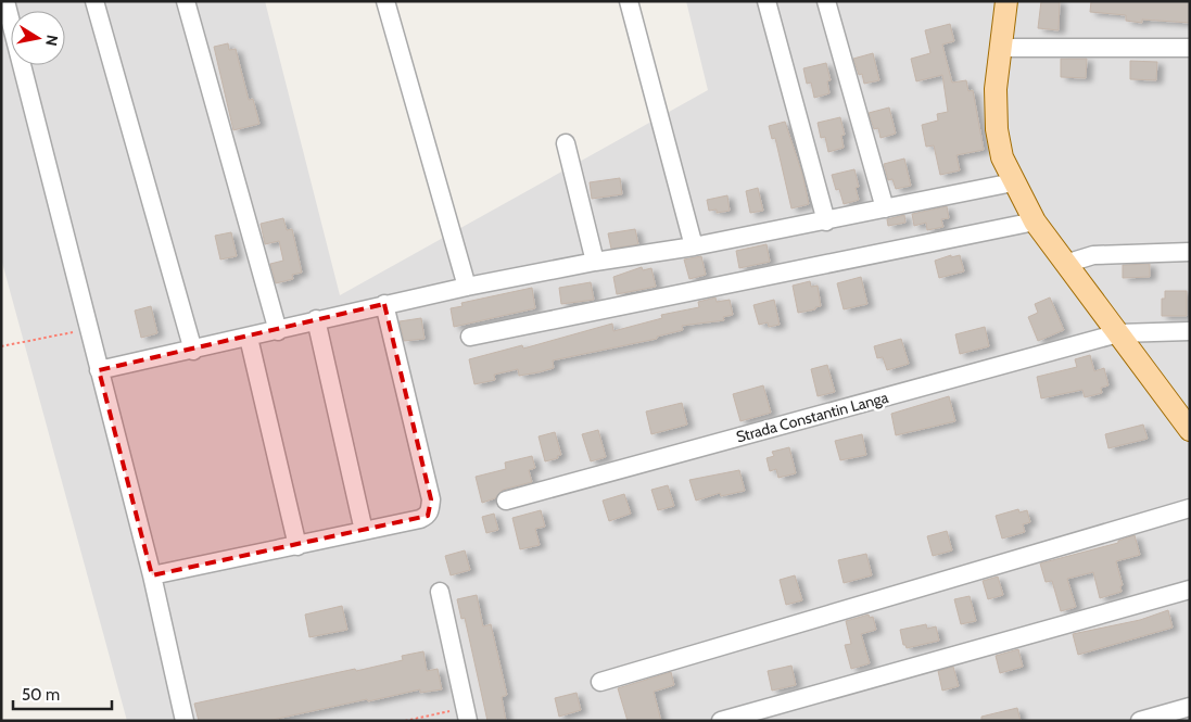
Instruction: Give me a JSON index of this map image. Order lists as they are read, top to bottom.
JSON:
{
  "streets": {
    "street": ["Strada Constantin Langa"]
  },
  "scale_bar": "50 m",
  "north": "right"
}
